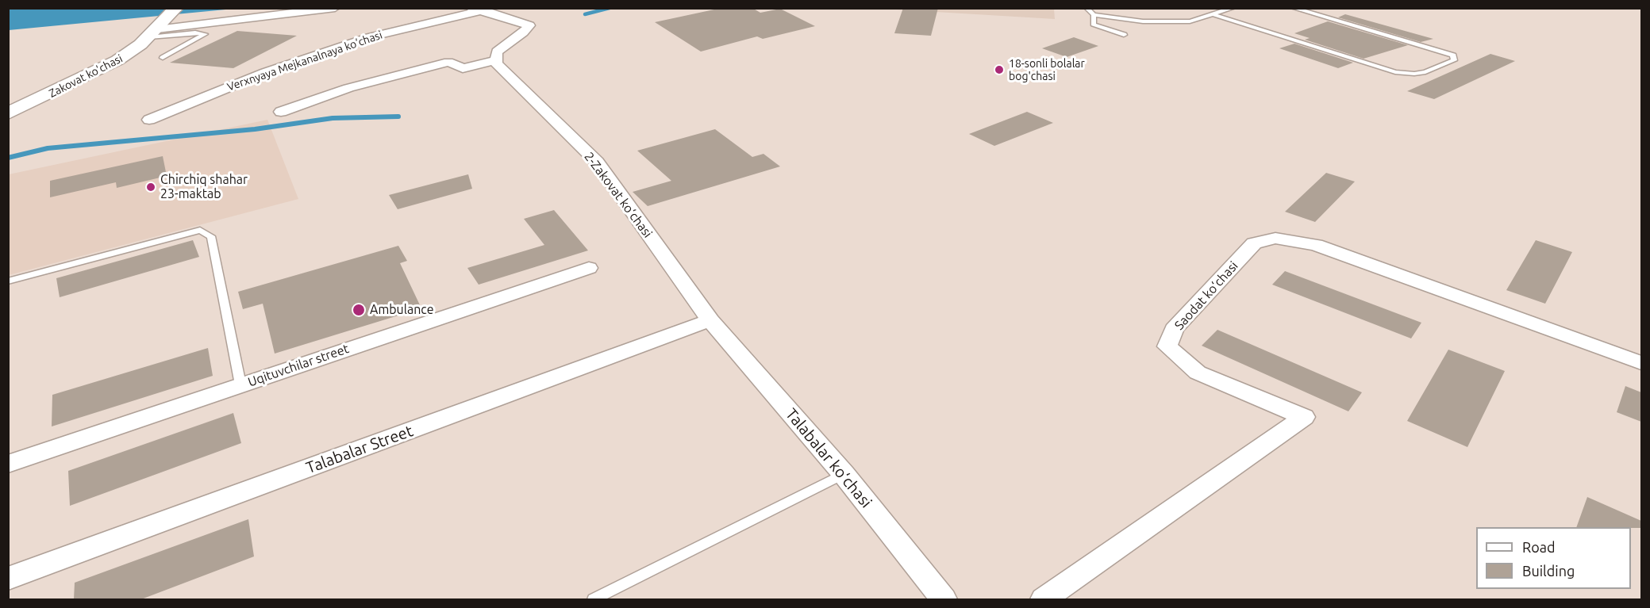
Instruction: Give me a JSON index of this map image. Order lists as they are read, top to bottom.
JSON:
{
  "streets": {
    "main road": ["Zakovat ko'chasi"],
    "street": [
      "Verxnyaya Mejkanalnaya ko‘chasi",
      "2-Zakovat ko‘chasi",
      "Saodat ko‘chasi",
      "Uqituvchilar street",
      "Talabalar Street",
      "Talabalar ko‘chasi"
    ]
  },
  "crossings": [
    ["2-Zakovat ko‘chasi", "Talabalar Street"],
    ["2-Zakovat ko‘chasi", "Talabalar ko‘chasi"],
    ["Talabalar Street", "Talabalar ko‘chasi"]
  ],
  "places": ["18-sonli bolalar bog'chasi", "Chirchiq shahar 23-maktab", "Ambulance"],
  "legend": ["Road", "Building"]
}
